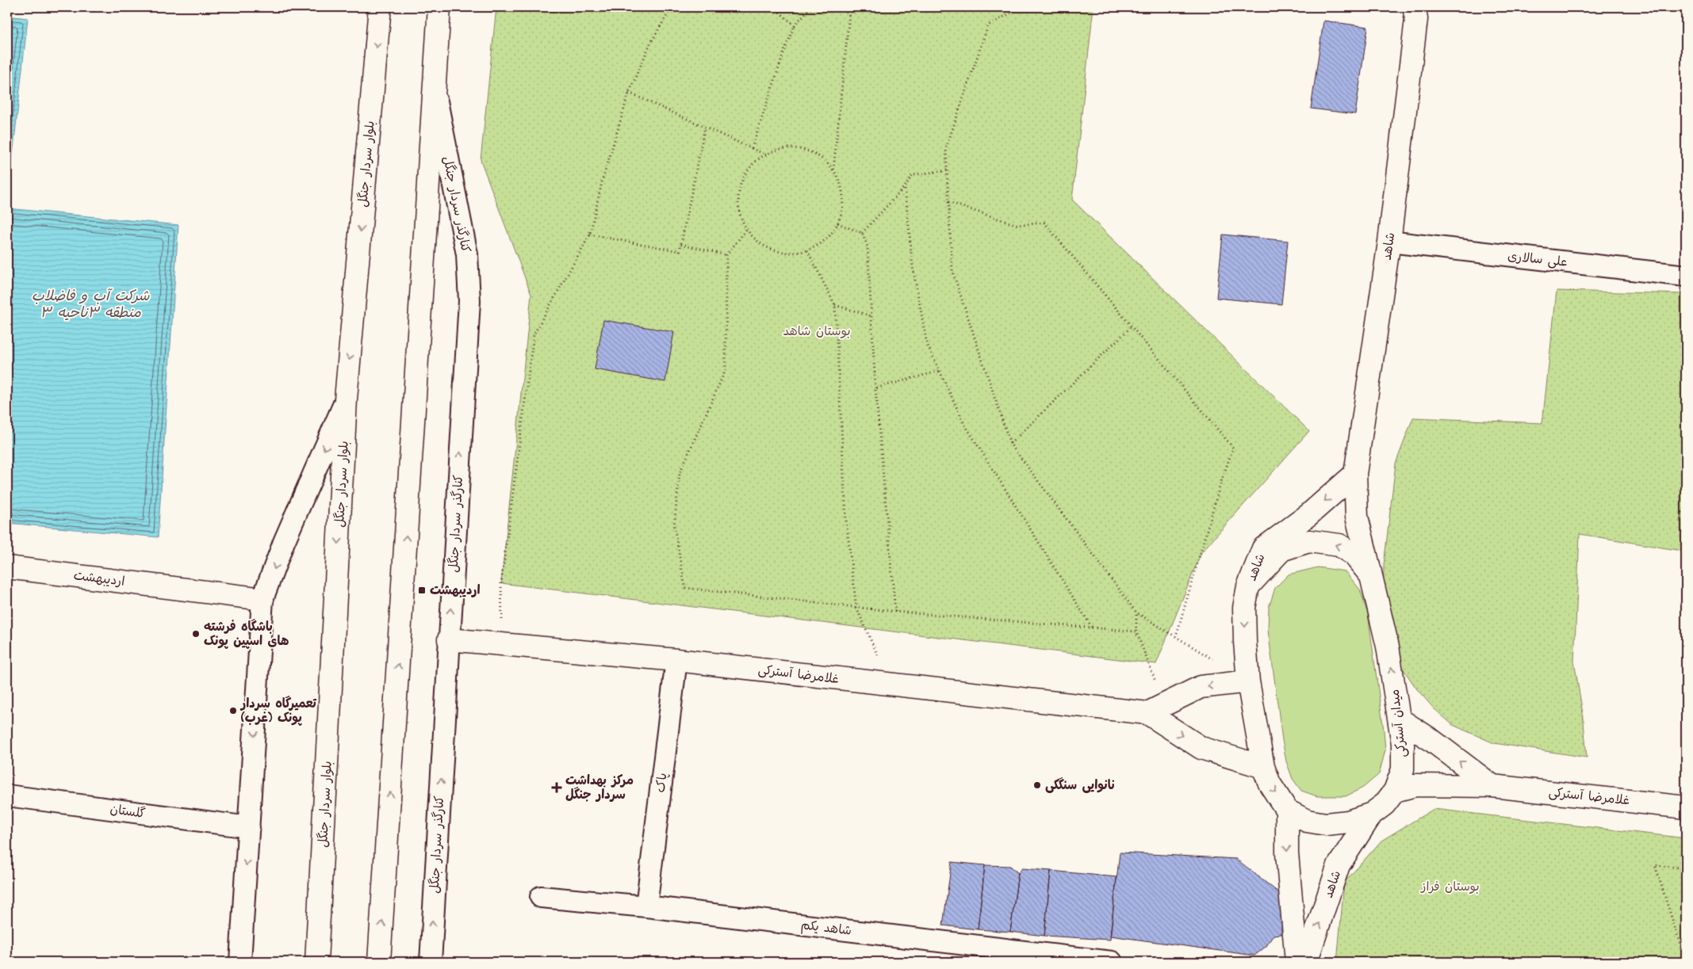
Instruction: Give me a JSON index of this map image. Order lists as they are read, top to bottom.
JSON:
{
  "streets": {
    "street": [
      "بلوار سردار جنگل",
      "کنارگذر سردار جنگل",
      "شاهد",
      "علی سالاری",
      "اردیبهشت",
      "غلامرضا آسترکی",
      "میدان آسترکی",
      "پاک",
      "گلستان",
      "شاهد یکم"
    ]
  },
  "crossings": [
    ["کنارگذر سردار جنگل", "غلامرضا آسترکی"],
    ["شاهد", "علی سالاری"],
    ["شاهد", "میدان آسترکی"],
    ["غلامرضا آسترکی", "میدان آسترکی"],
    ["غلامرضا آسترکی", "پاک"],
    ["پاک", "شاهد یکم"]
  ],
  "water": ["شرکت آب و فاضلاب منطقه ۳ناحیه ۳"],
  "parks": ["بوستان شاهد", "بوستان فراز"],
  "places": {
    "transit": ["اردیبهشت"],
    "other": ["باشگاه فرشته های اسپین پونک", "تعمیرگاه سردار پونک (غرب)", "نانوایی سنگکی"],
    "health": ["مرکز بهداشت سردار جنگل"]
  }
}
